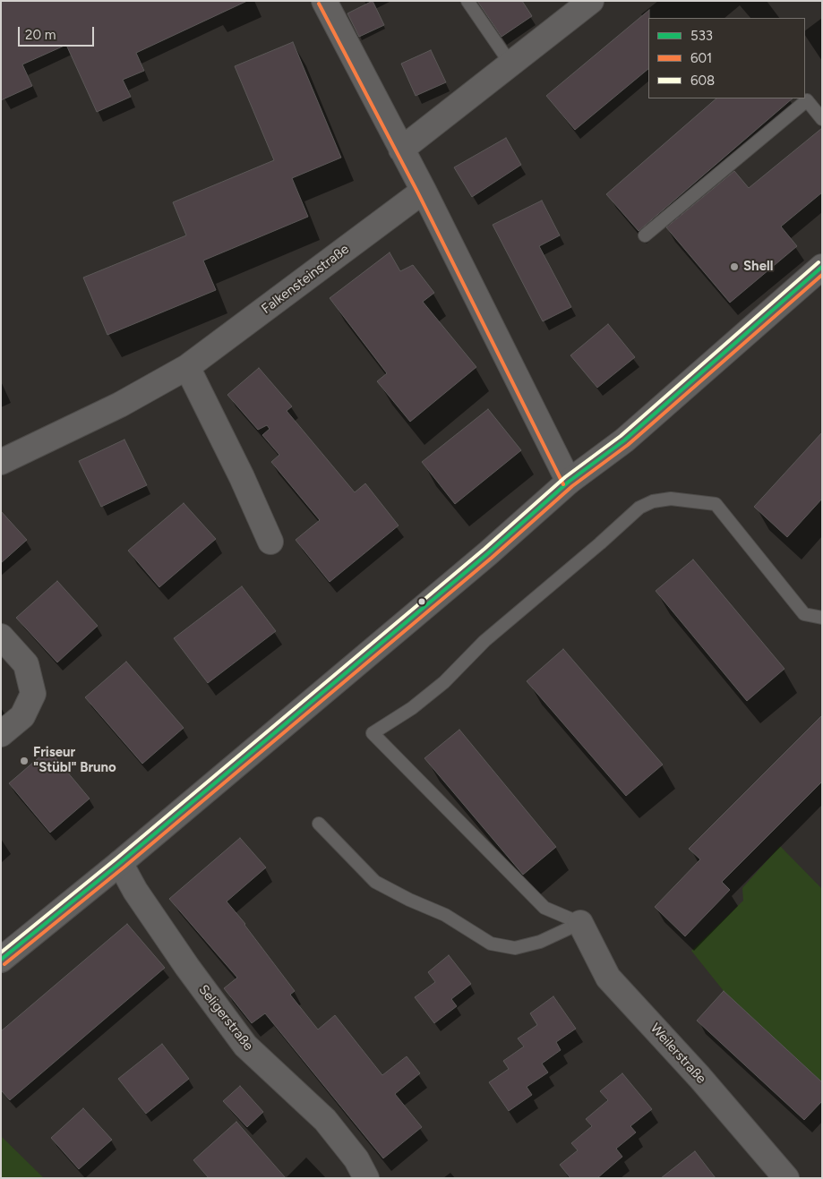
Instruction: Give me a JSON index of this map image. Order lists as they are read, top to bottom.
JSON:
{
  "streets": {
    "street": ["Falkensteinstraße", "Seligerstraße", "Weilerstraße"]
  },
  "places": ["Shell", "Friseur \"Stübl\" Bruno"],
  "lines": ["transit line 601", "transit line 608", "transit line 533"],
  "legend": ["533", "601", "608"],
  "scale_bar": "20 m"
}
